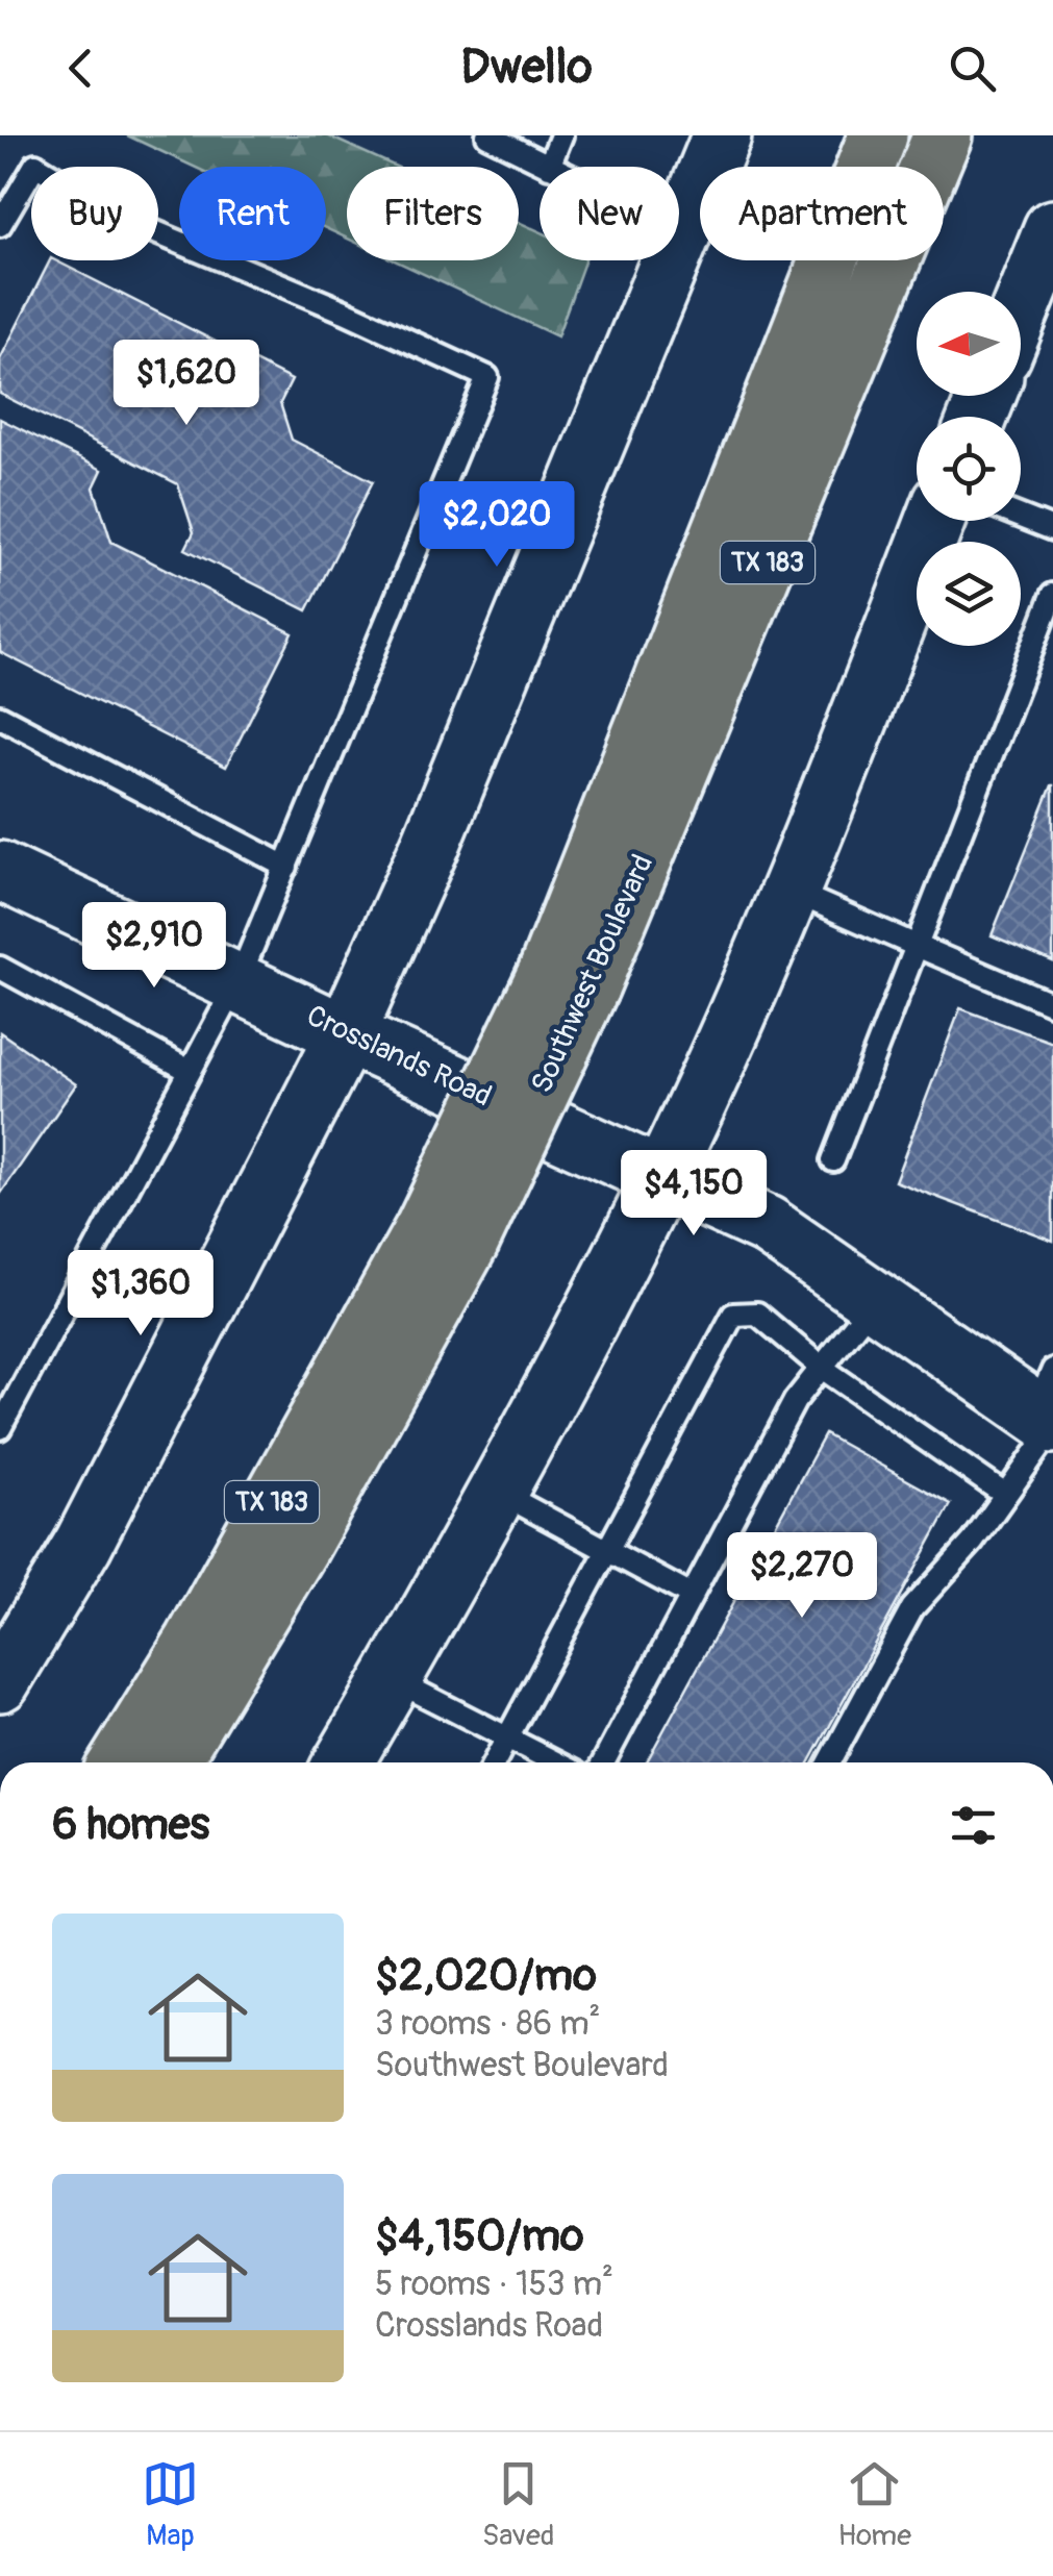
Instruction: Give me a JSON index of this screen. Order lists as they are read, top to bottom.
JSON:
{
  "streets": {
    "highway": ["TX 183", "Southwest Boulevard"],
    "main road": ["Crosslands Road"]
  },
  "north": "left",
  "page": {
    "header": "Dwello",
    "chip": [
      "Buy",
      "Rent",
      "Filters",
      "New",
      "Apartment"
    ],
    "price": [
      "$1,620",
      "$2,020",
      "$2,910",
      "$4,150",
      "$1,360",
      "$2,270"
    ],
    "heading": "6 homes",
    "list": [
      {
        "name": "$2,020/mo",
        "note": "3 rooms · 86 m² · Southwest Boulevard"
      },
      {
        "name": "$4,150/mo",
        "note": "5 rooms · 153 m² · Crosslands Road"
      }
    ],
    "tabs": ["Map", "Saved", "Home"]
  }
}
